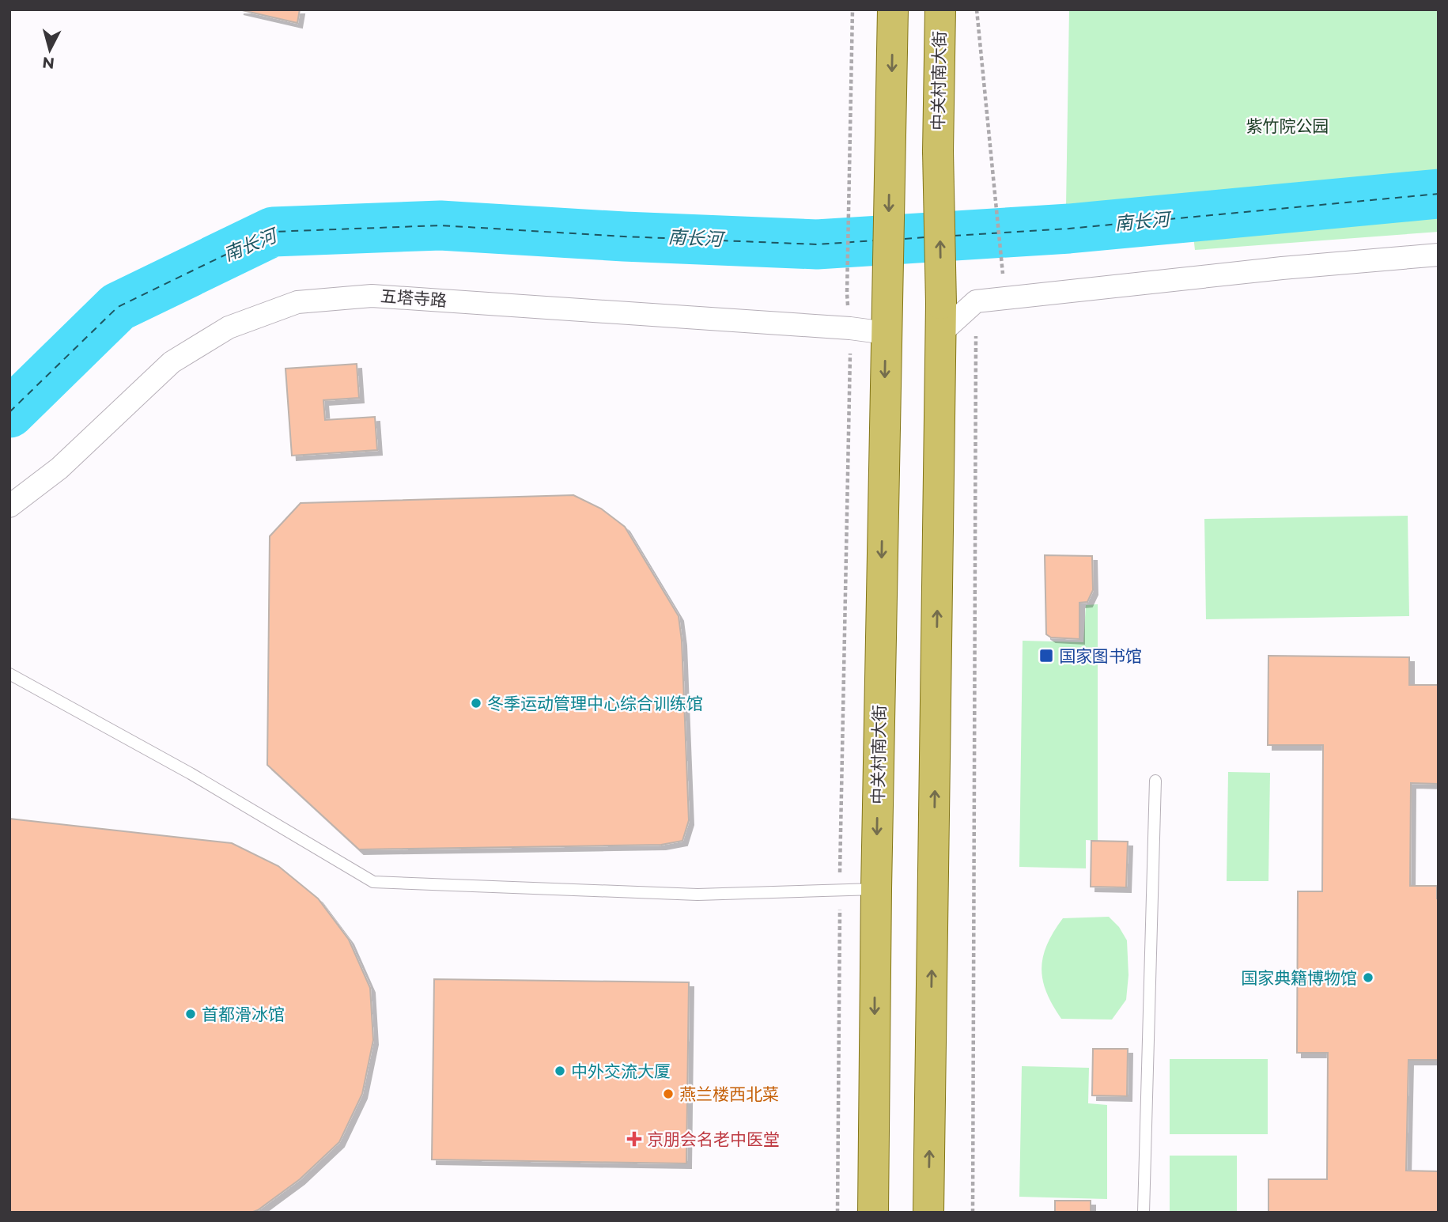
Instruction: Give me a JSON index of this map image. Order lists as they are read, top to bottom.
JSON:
{
  "streets": {
    "main road": ["中关村南大街"],
    "street": ["五塔寺路"]
  },
  "crossings": [
    ["中关村南大街", "五塔寺路"]
  ],
  "water": ["南长河"],
  "parks": ["紫竹院公园"],
  "places": {
    "transit": ["国家图书馆"],
    "other": [
      "冬季运动管理中心综合训练馆",
      "国家典籍博物馆",
      "首都滑冰馆",
      "中外交流大厦",
      "燕兰楼西北菜"
    ],
    "health": ["京朋会名老中医堂"]
  },
  "north": "bottom"
}
